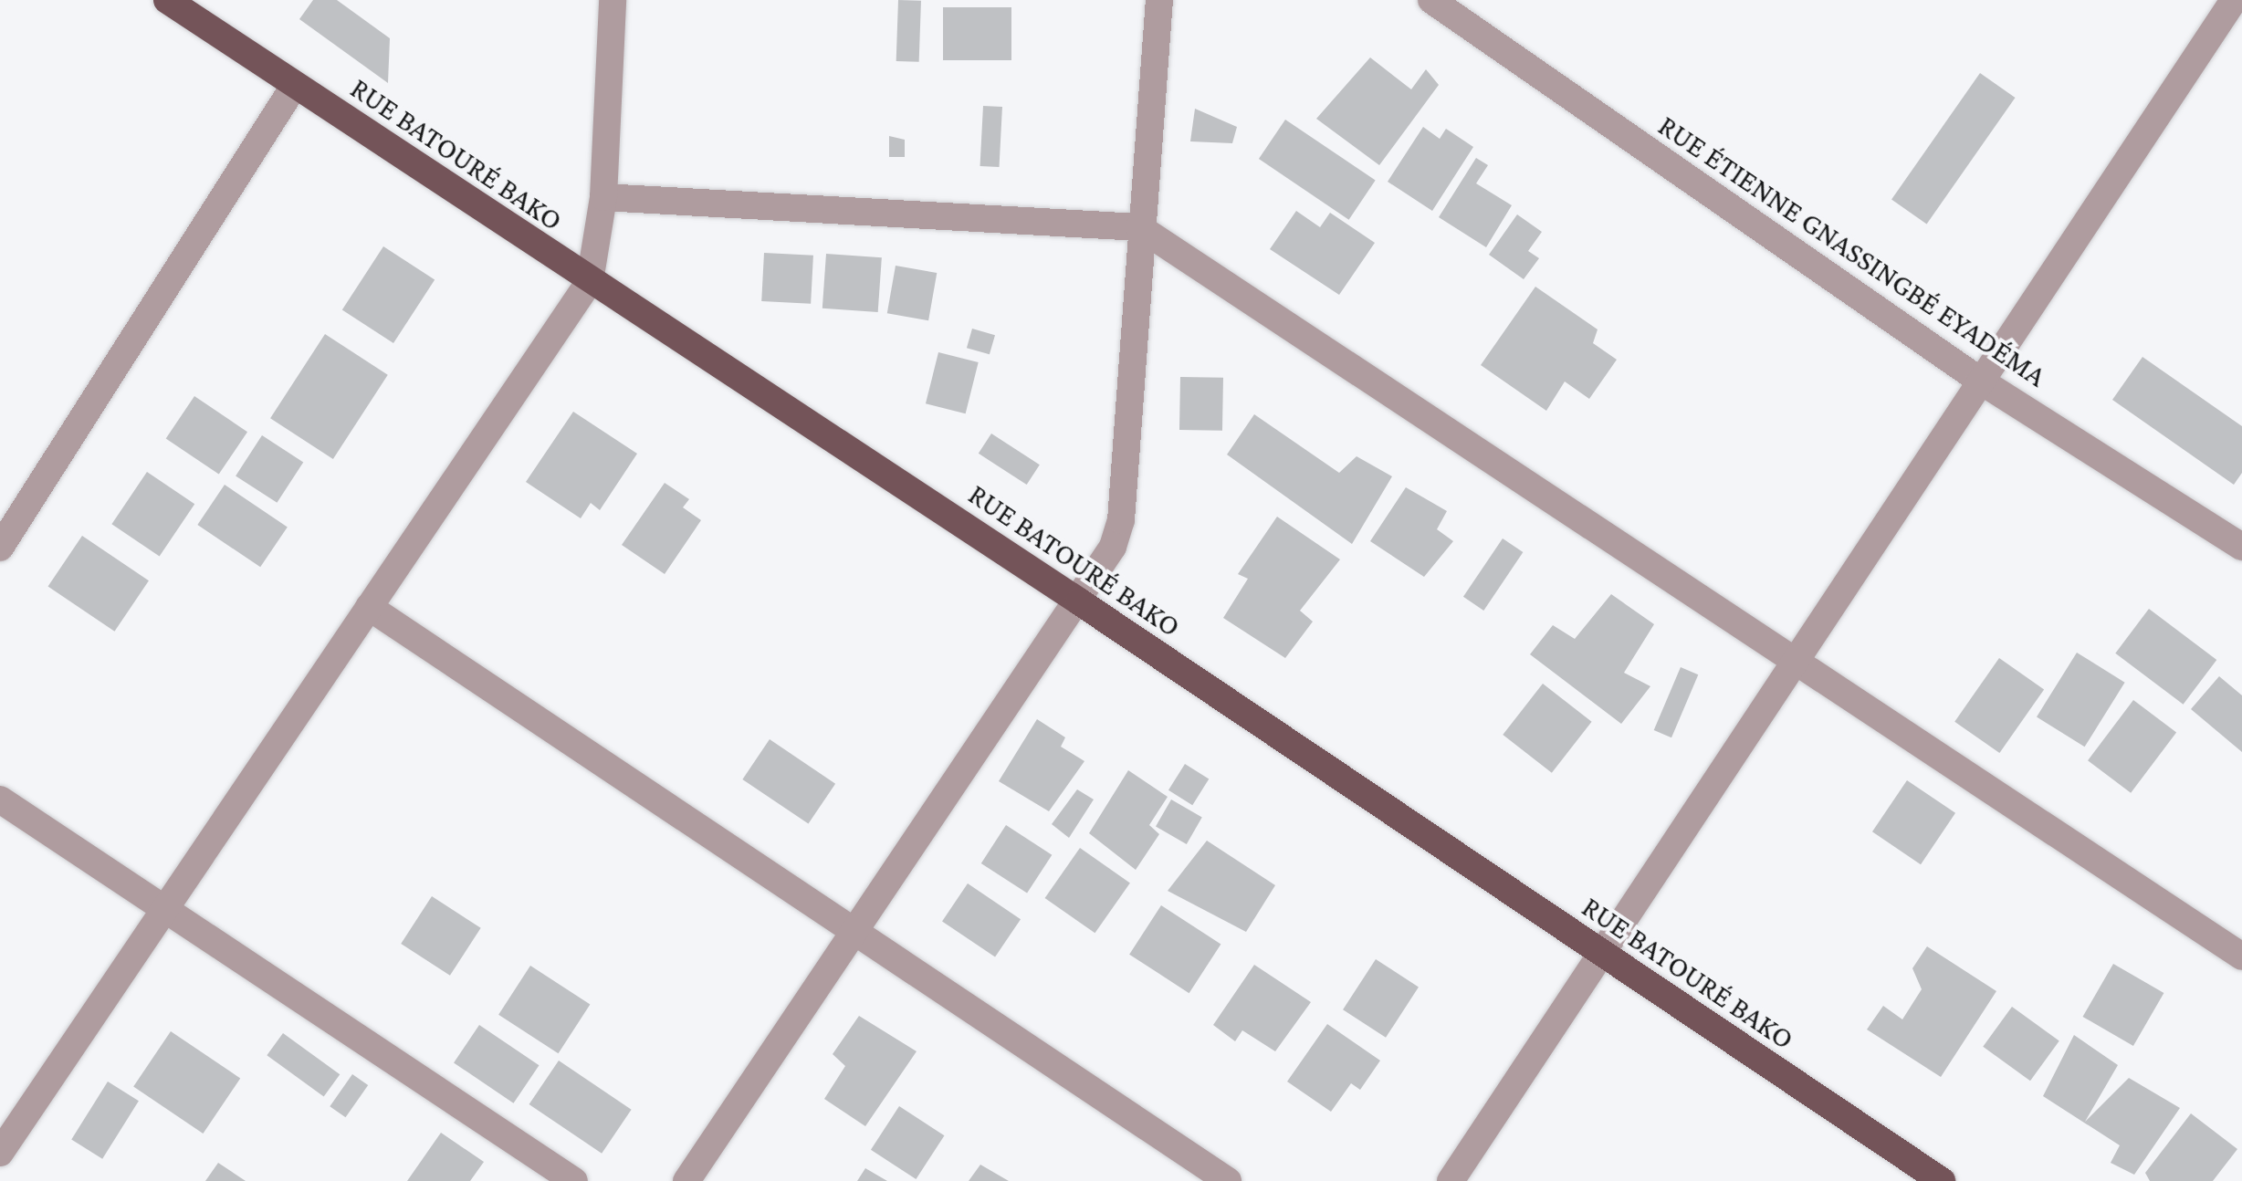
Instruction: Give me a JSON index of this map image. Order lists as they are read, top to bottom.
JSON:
{
  "streets": {
    "main road": ["RUE BATOURÉ BAKO"],
    "street": ["RUE ÉTIENNE GNASSINGBÉ EYADÉMA"]
  }
}
